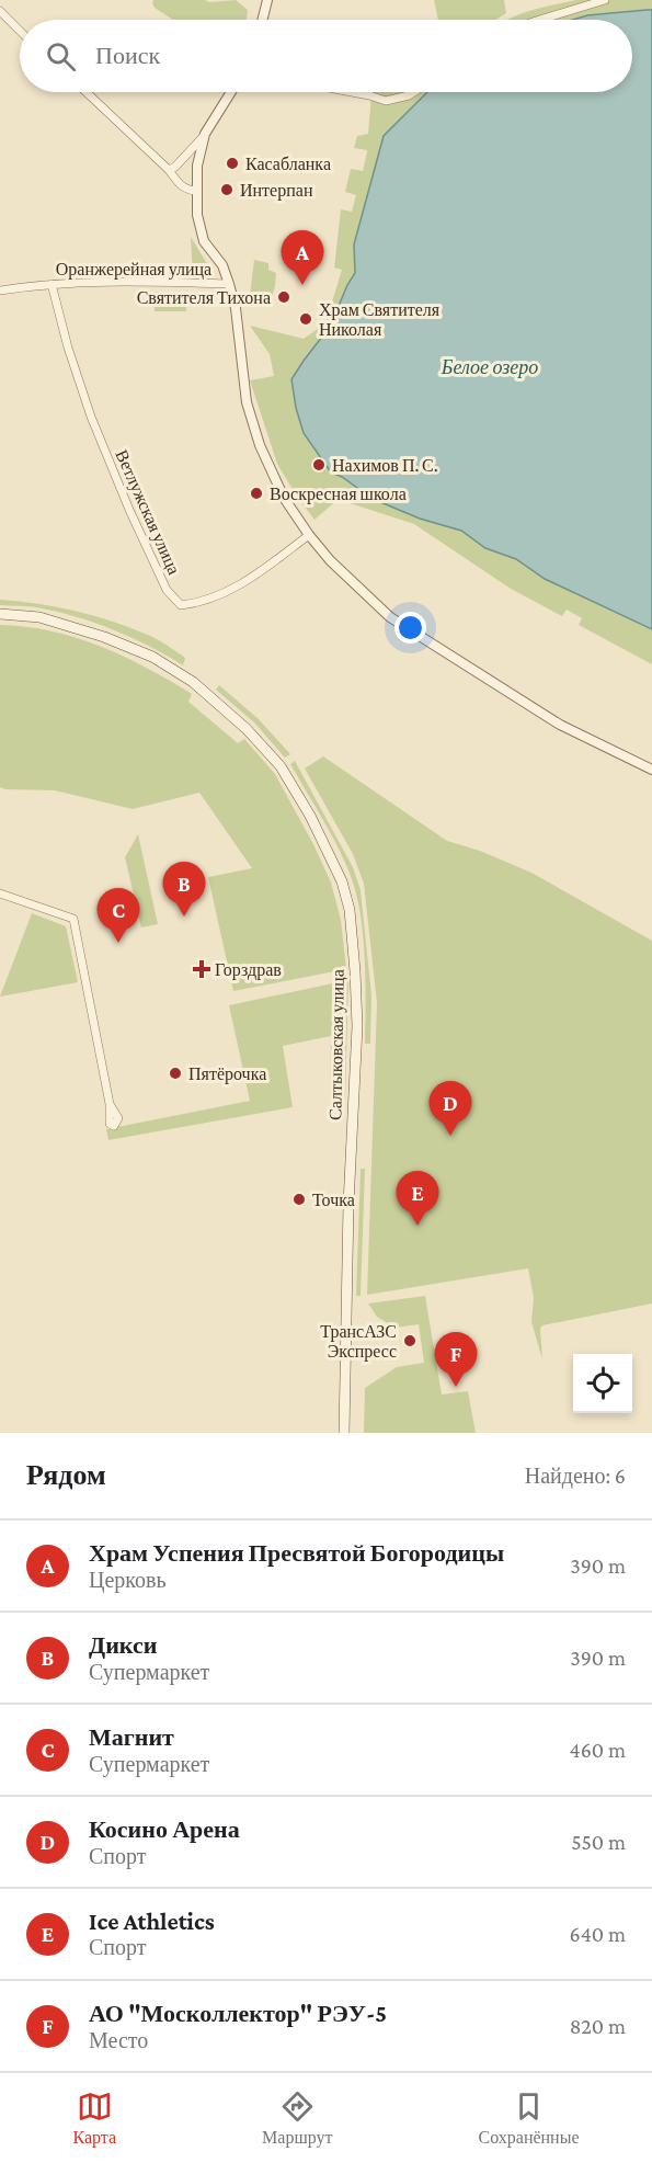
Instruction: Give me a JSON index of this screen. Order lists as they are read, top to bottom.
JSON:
{
  "streets": {
    "main road": ["Салтыковская улица"],
    "street": ["Оранжерейная улица", "Ветлужская улица"]
  },
  "crossings": [
    ["Оранжерейная улица", "Ветлужская улица"]
  ],
  "water": ["Белое озеро"],
  "places": {
    "other": [
      "Касабланка",
      "Интерпан",
      "Святителя Тихона",
      "Храм Святителя Николая",
      "Нахимов П. С.",
      "Воскресная школа",
      "Пятёрочка",
      "Точка",
      "ТрансАЗС Экспресс"
    ],
    "health": ["Горздрав"]
  },
  "page": {
    "search": "Поиск",
    "pins": [
      "A",
      "B",
      "C",
      "D",
      "E",
      "F"
    ],
    "heading": ["Рядом", "Найдено: 6"],
    "list": [
      {
        "mark": "A",
        "name": "Храм Успения Пресвятой Богородицы",
        "note": "Церковь",
        "value": "390 m"
      },
      {
        "mark": "B",
        "name": "Дикси",
        "note": "Супермаркет",
        "value": "390 m"
      },
      {
        "mark": "C",
        "name": "Магнит",
        "note": "Супермаркет",
        "value": "460 m"
      },
      {
        "mark": "D",
        "name": "Косино Арена",
        "note": "Спорт",
        "value": "550 m"
      },
      {
        "mark": "E",
        "name": "Ice Athletics",
        "note": "Спорт",
        "value": "640 m"
      },
      {
        "mark": "F",
        "name": "АО \"Москоллектор\" РЭУ-5",
        "note": "Место",
        "value": "820 m"
      }
    ],
    "nav": ["Карта", "Маршрут", "Сохранённые"]
  }
}
